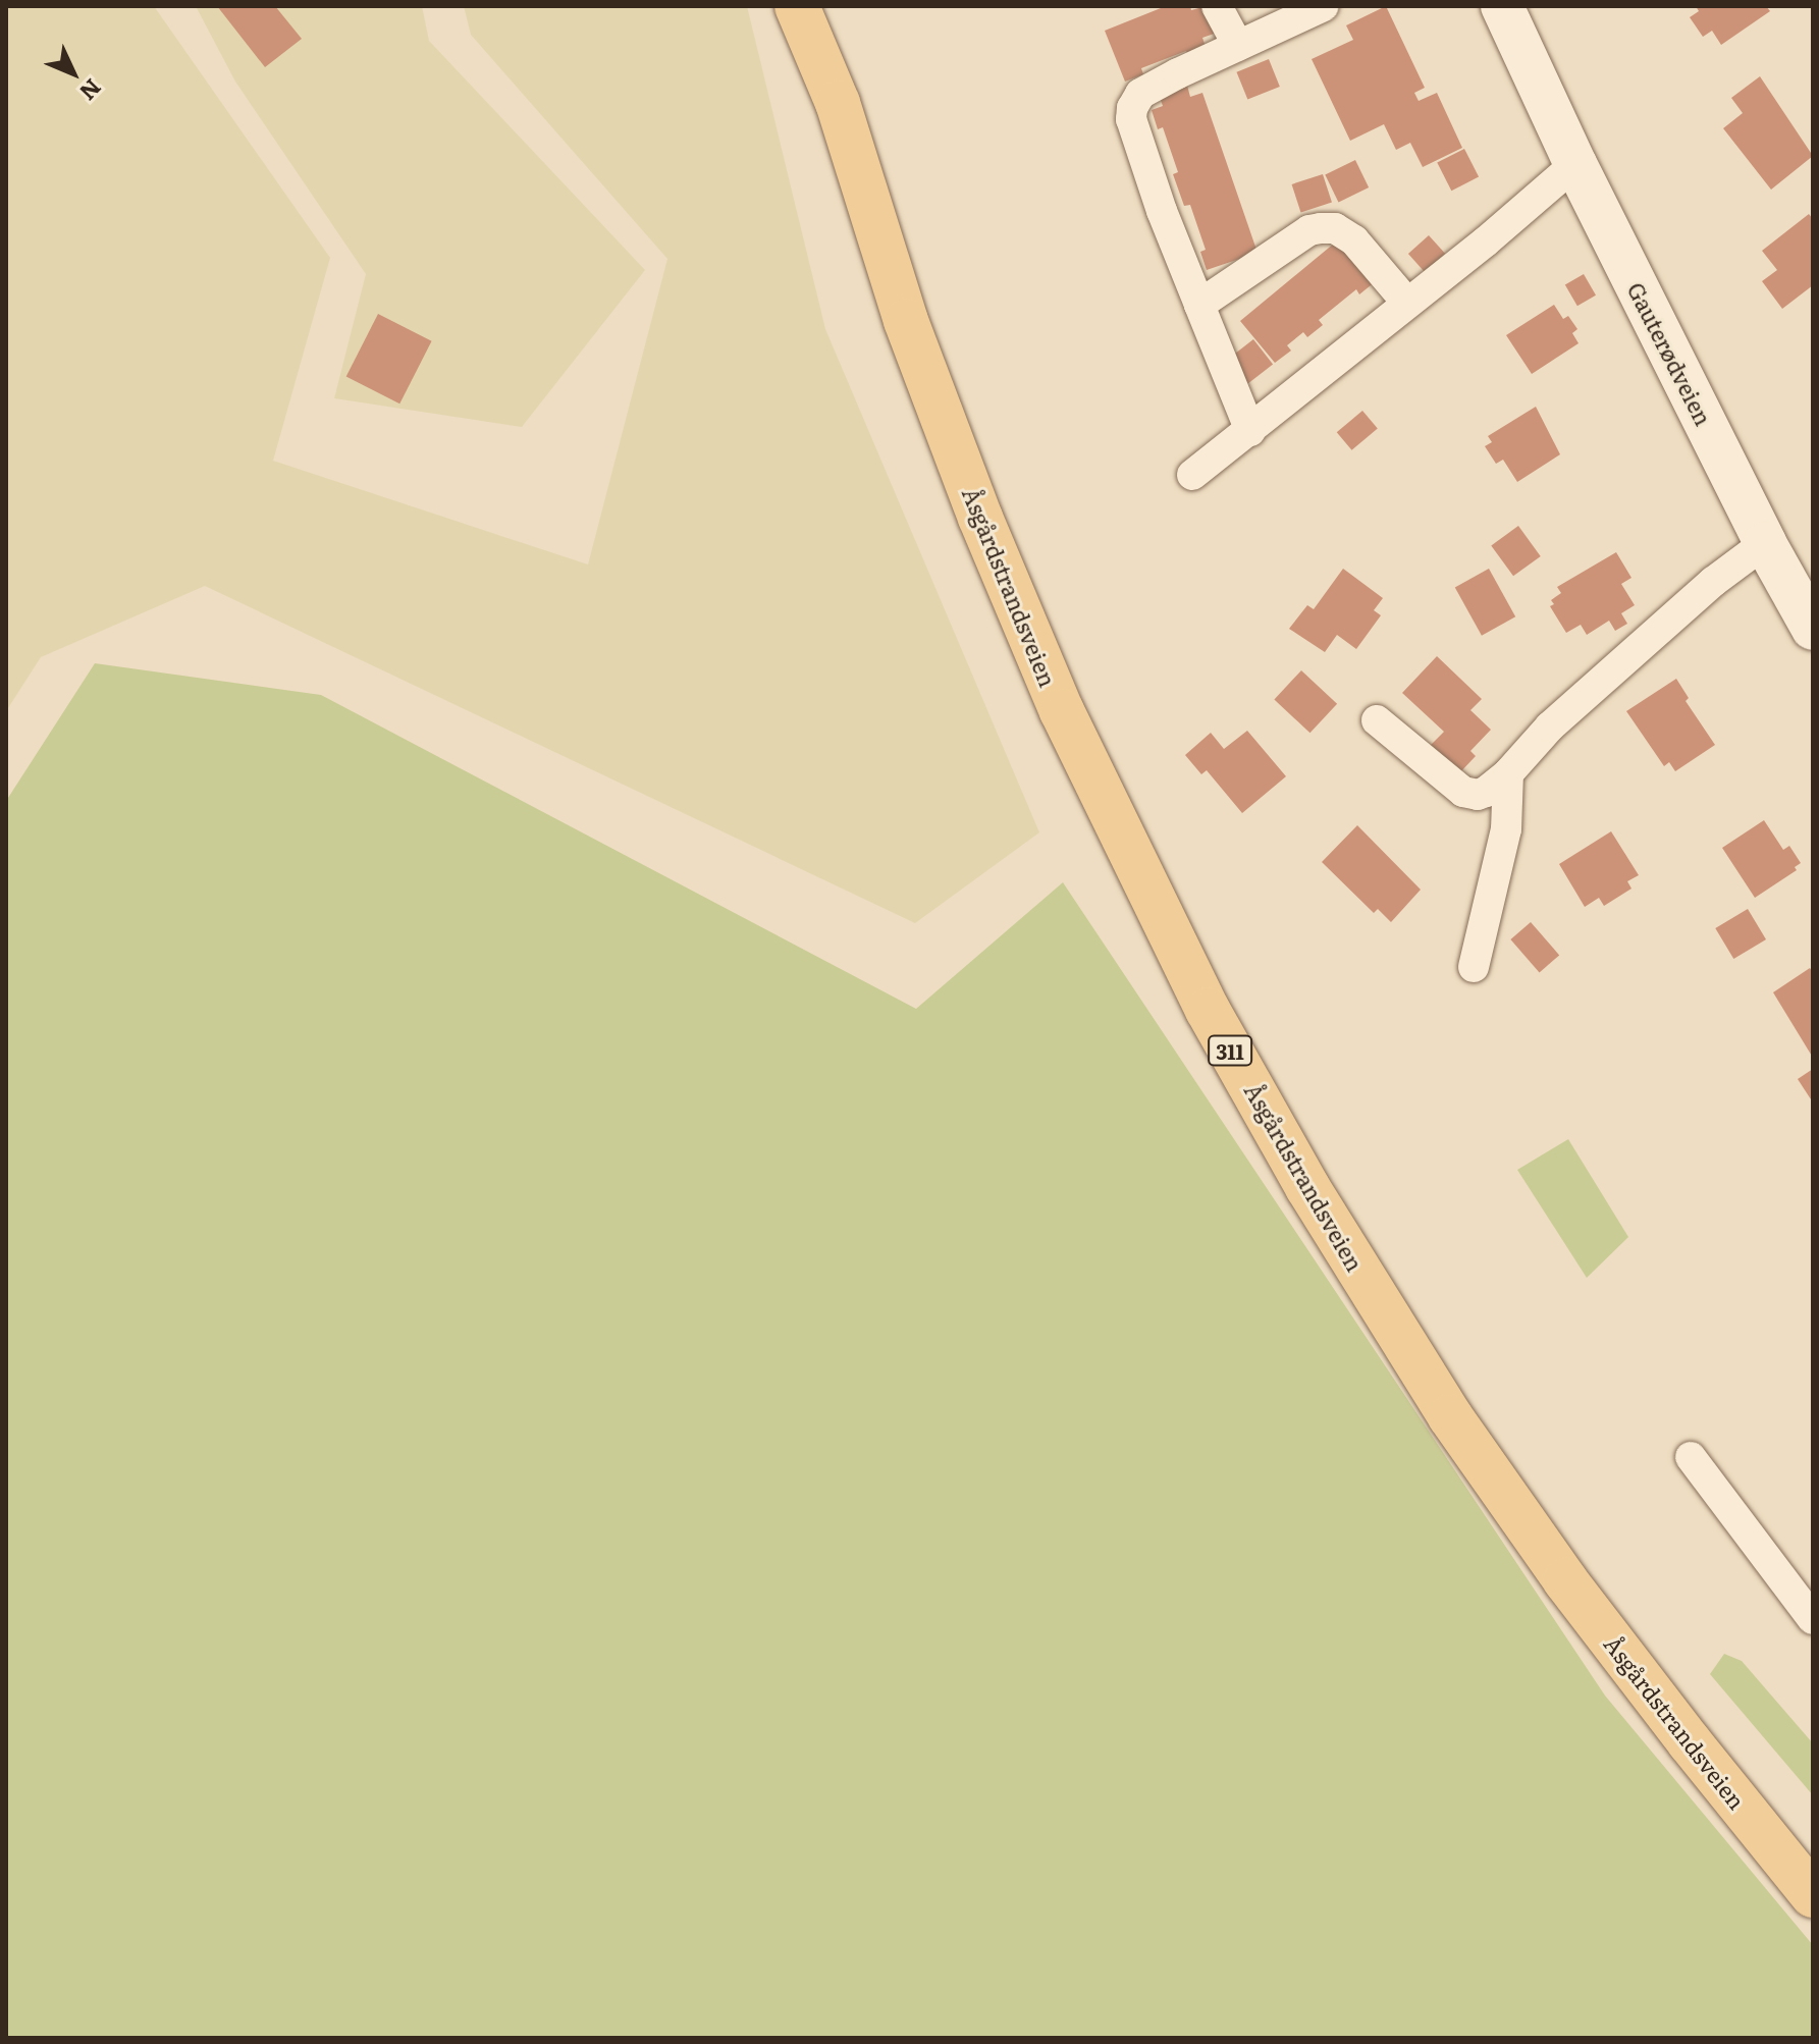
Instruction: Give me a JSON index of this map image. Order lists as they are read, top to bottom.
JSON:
{
  "streets": {
    "main road": ["Gauterødveien", "Åsgårdstrandsveien", "311"]
  },
  "north": "bottom right"
}
